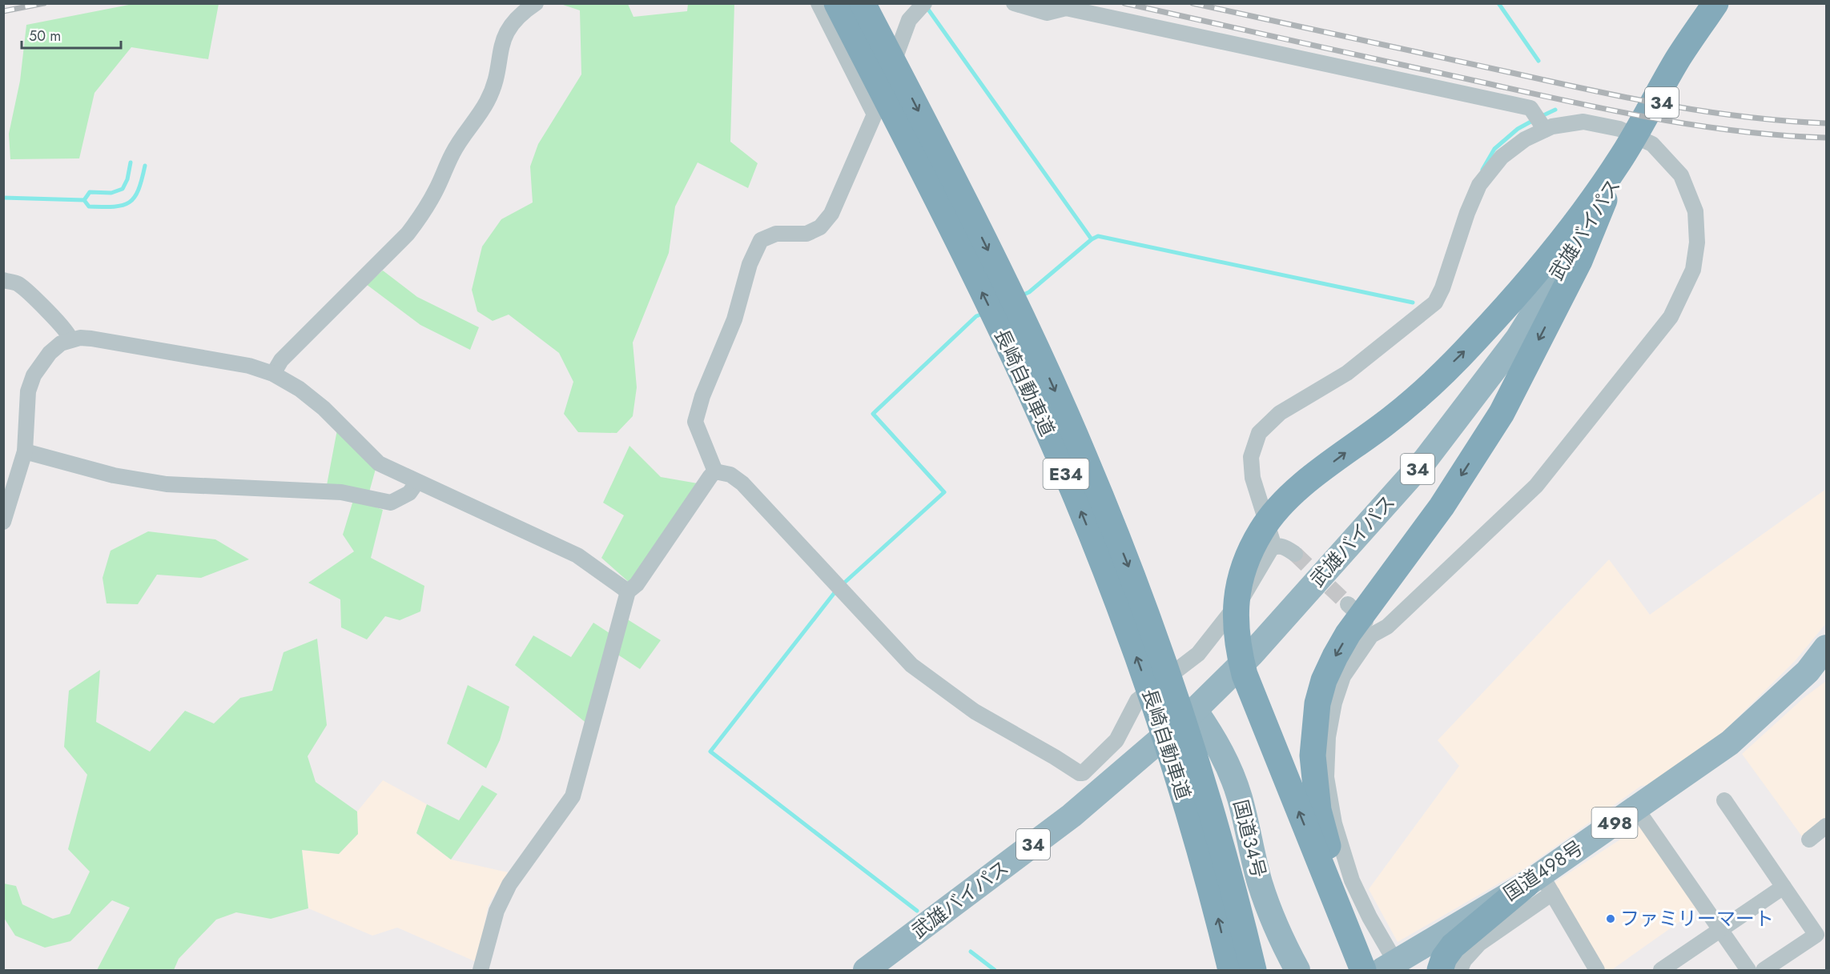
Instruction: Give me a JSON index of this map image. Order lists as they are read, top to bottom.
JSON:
{
  "streets": {
    "highway": [
      "34",
      "武雄バイパス",
      "長崎自動車道",
      "E34",
      "498",
      "国道34号",
      "国道498号"
    ]
  },
  "crossings": [
    ["武雄バイパス", "国道34号"]
  ],
  "places": ["ファミリーマート"],
  "scale_bar": "50 m"
}
